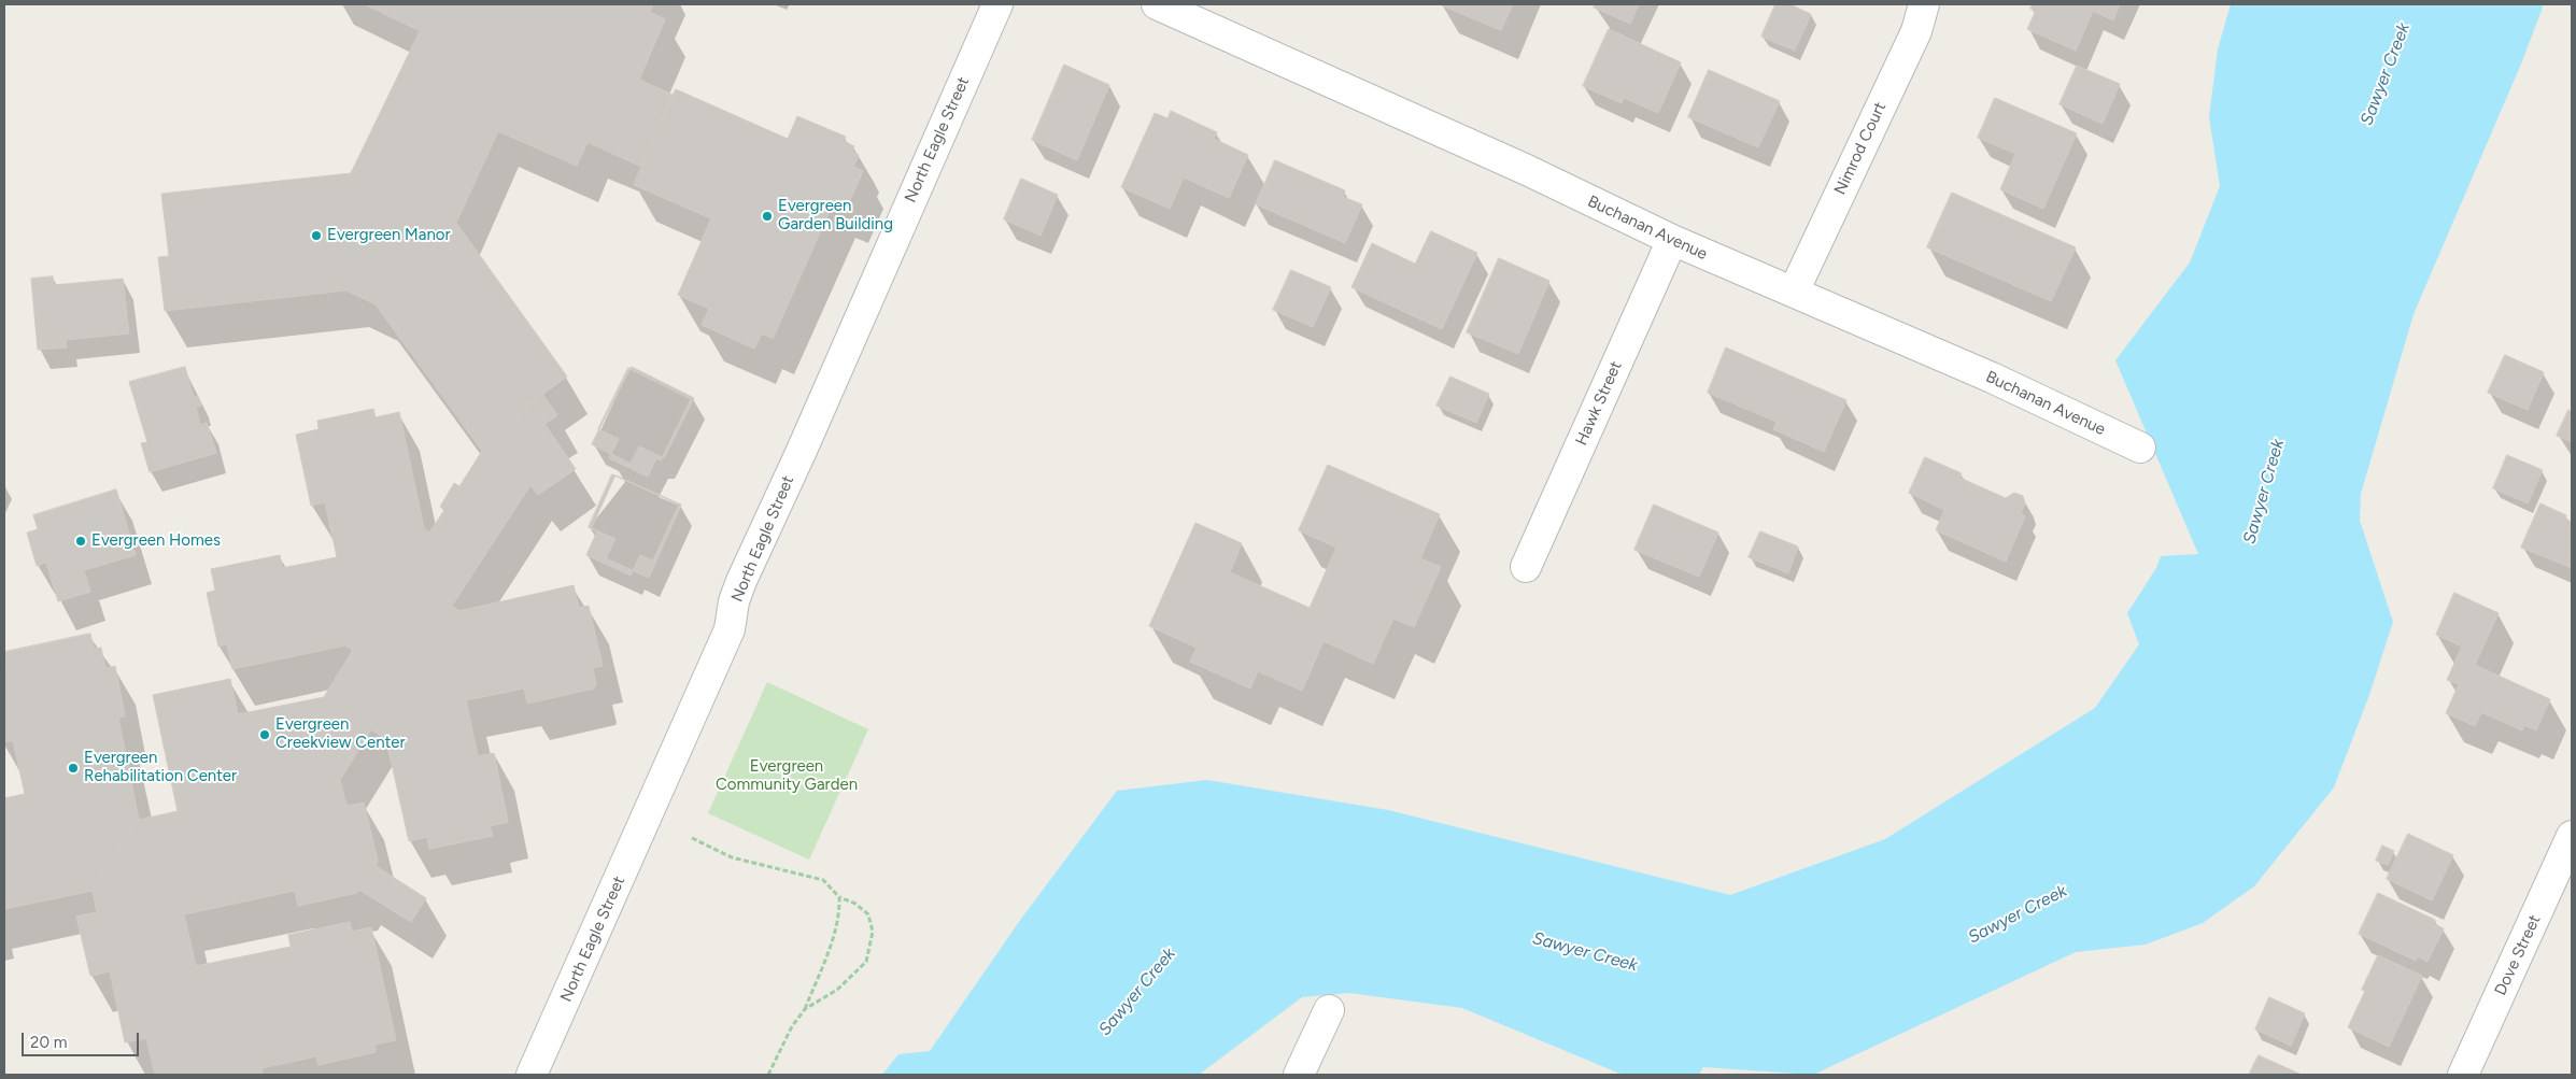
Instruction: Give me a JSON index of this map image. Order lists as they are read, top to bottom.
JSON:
{
  "streets": {
    "street": [
      "North Eagle Street",
      "Nimrod Court",
      "Buchanan Avenue",
      "Hawk Street",
      "Dove Street"
    ]
  },
  "crossings": [
    ["Nimrod Court", "Buchanan Avenue"],
    ["Buchanan Avenue", "Hawk Street"]
  ],
  "water": ["Sawyer Creek"],
  "parks": ["Evergreen Community Garden"],
  "places": [
    "Evergreen Garden Building",
    "Evergreen Manor",
    "Evergreen Homes",
    "Evergreen Creekview Center",
    "Evergreen Rehabilitation Center"
  ],
  "scale_bar": "20 m"
}
